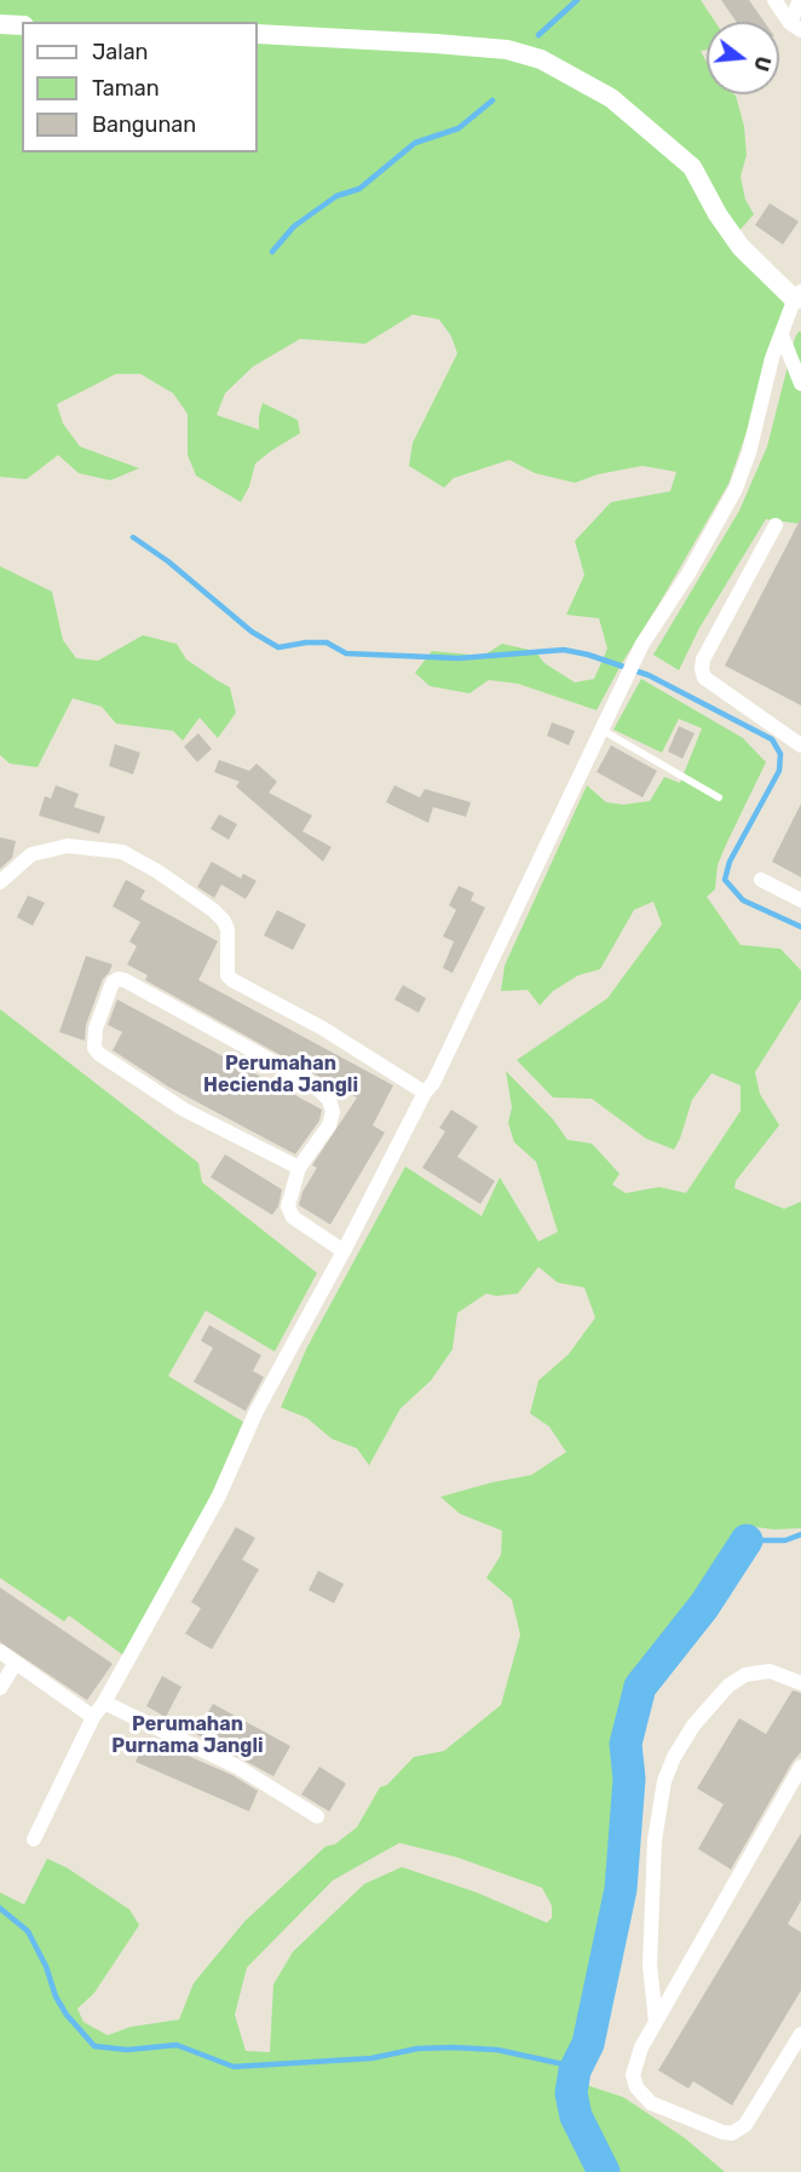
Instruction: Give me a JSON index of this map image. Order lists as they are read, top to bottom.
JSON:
{
  "districts": ["Perumahan Hecienda Jangli", "Perumahan Purnama Jangli"],
  "legend": ["Jalan", "Taman", "Bangunan"],
  "north": "right"
}
